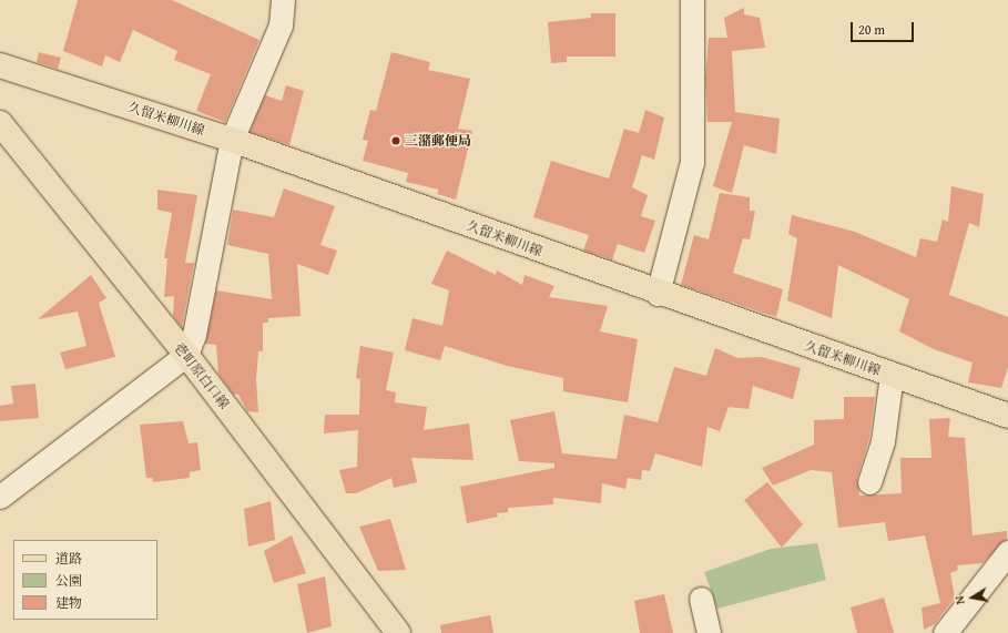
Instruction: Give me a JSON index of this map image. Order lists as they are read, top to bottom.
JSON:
{
  "streets": {
    "main road": ["久留米柳川線", "壱町原白口線"]
  },
  "places": ["三潴郵便局"],
  "legend": ["道路", "公園", "建物"],
  "scale_bar": "20 m",
  "north": "left"
}
